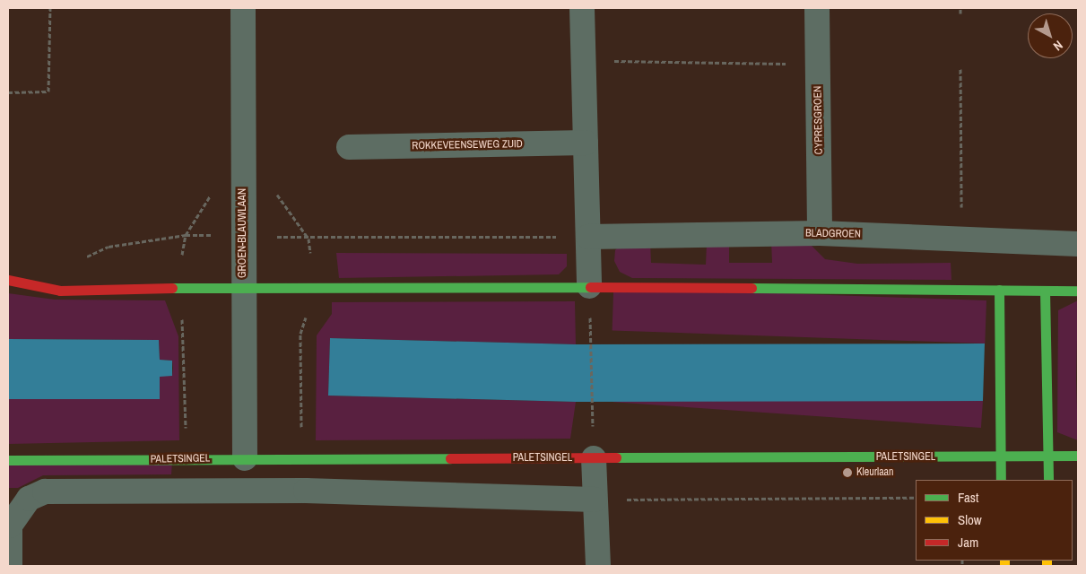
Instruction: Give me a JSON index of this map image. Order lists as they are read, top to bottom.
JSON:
{
  "streets": {
    "street": [
      "CYPRESGROEN",
      "ROKKEVEENSEWEG ZUID",
      "GROEN-BLAUWLAAN",
      "BLADGROEN",
      "PALETSINGEL"
    ]
  },
  "crossings": [
    ["CYPRESGROEN", "BLADGROEN"],
    ["GROEN-BLAUWLAAN", "PALETSINGEL"]
  ],
  "places": ["Kleurlaan"],
  "legend": ["Fast", "Slow", "Jam"],
  "north": "bottom right"
}
